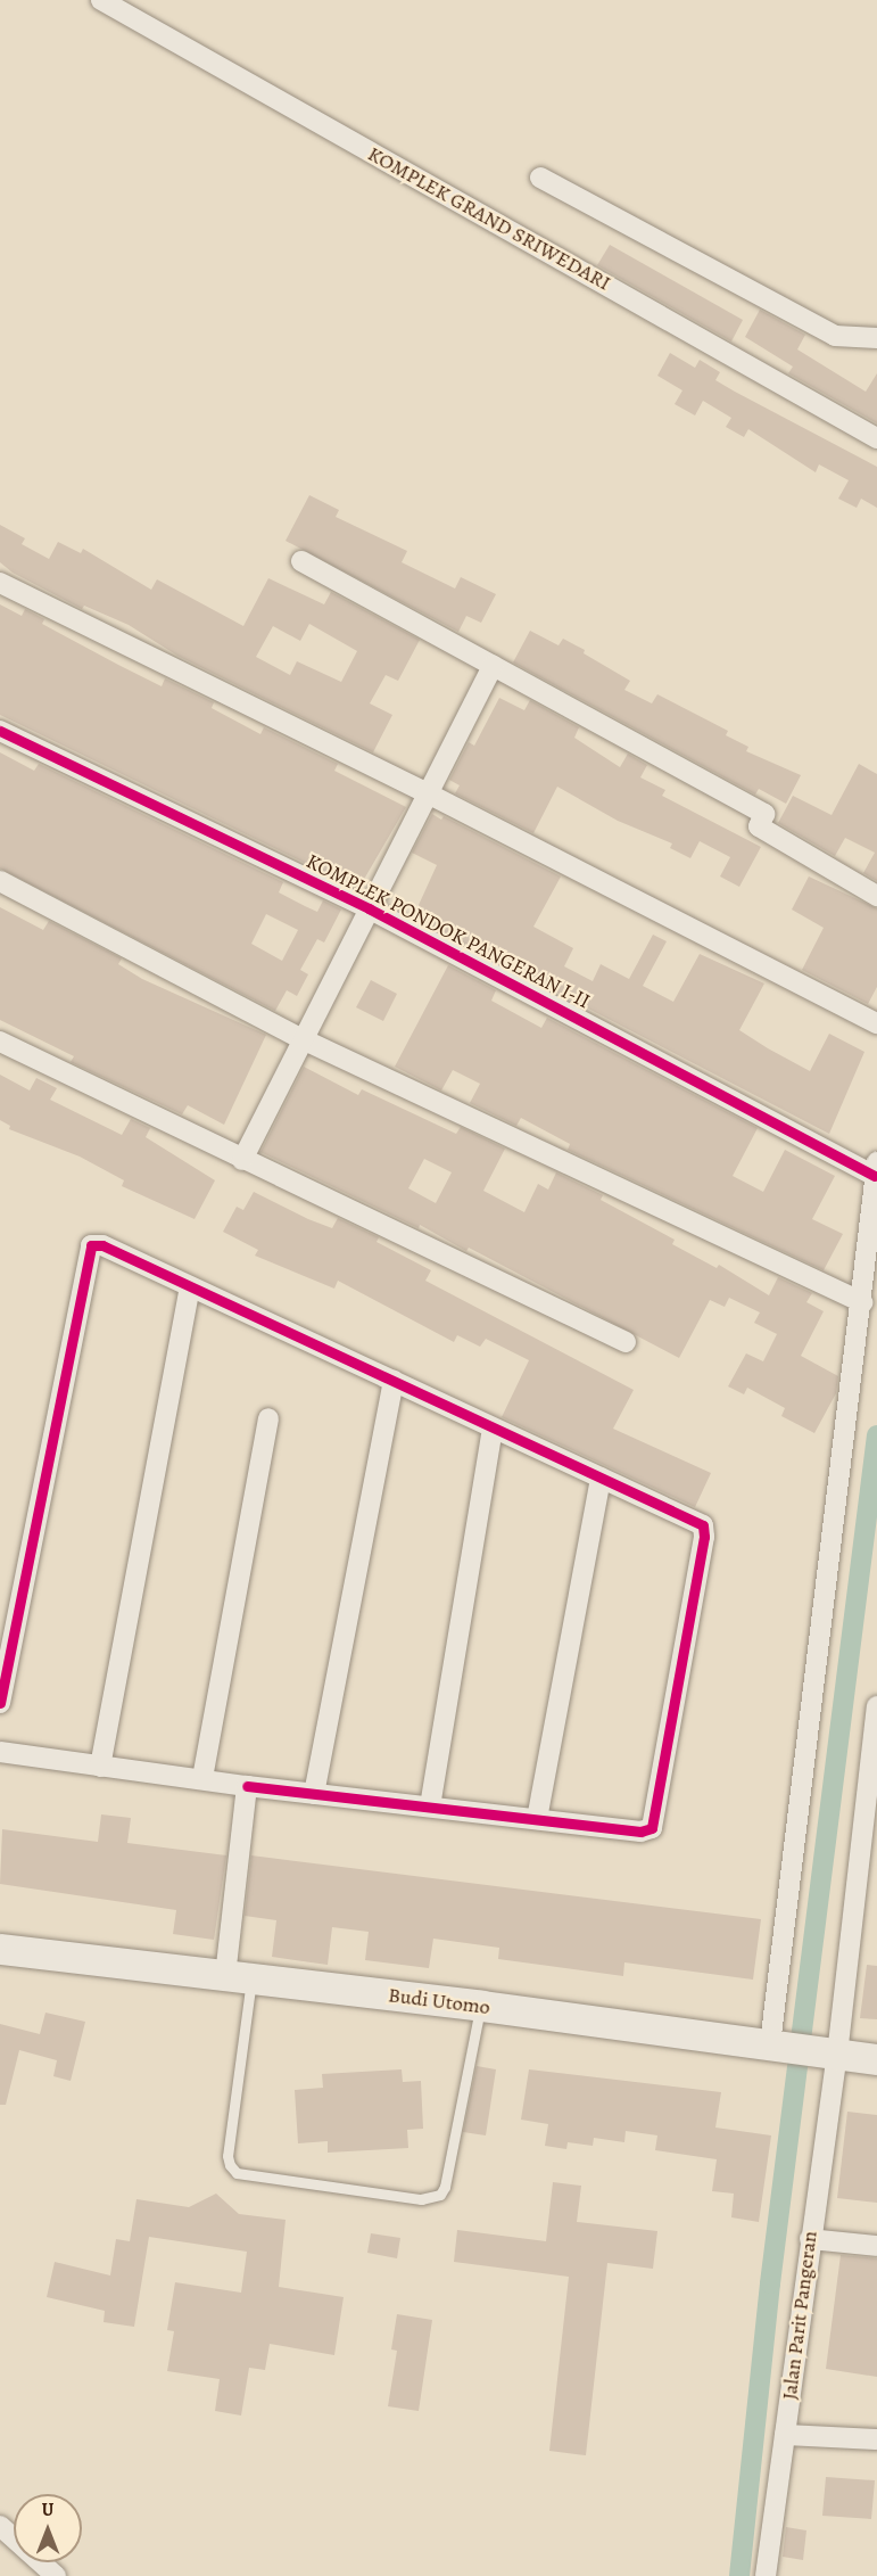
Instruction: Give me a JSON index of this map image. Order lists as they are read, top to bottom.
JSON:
{
  "streets": {
    "street": [
      "KOMPLEK GRAND SRIWEDARI",
      "KOMPLEK PONDOK PANGERAN I-II",
      "Budi Utomo",
      "Jalan Parit Pangeran"
    ]
  },
  "crossings": [
    ["Budi Utomo", "Jalan Parit Pangeran"]
  ],
  "north": "top"
}
